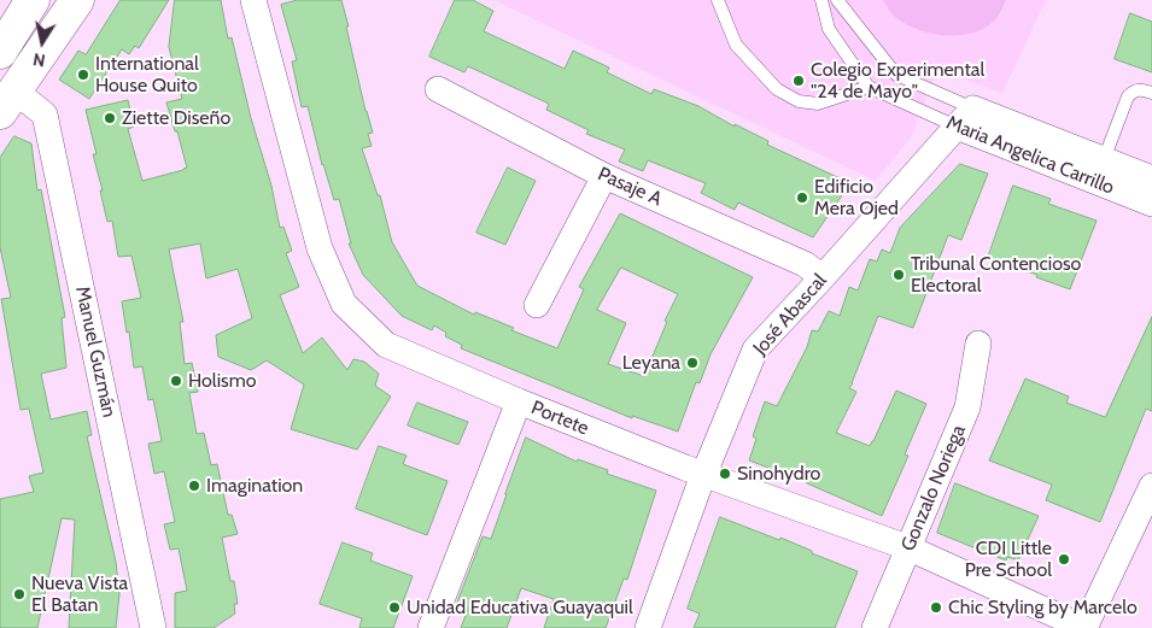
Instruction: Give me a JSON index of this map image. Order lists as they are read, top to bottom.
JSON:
{
  "streets": {
    "street": [
      "Maria Angelica Carrillo",
      "Pasaje A",
      "José Abascal",
      "Manuel Guzmán",
      "Portete",
      "Gonzalo Noriega"
    ]
  },
  "crossings": [
    ["Maria Angelica Carrillo", "José Abascal"],
    ["Pasaje A", "José Abascal"],
    ["José Abascal", "Portete"],
    ["Portete", "Gonzalo Noriega"]
  ],
  "places": [
    "International House Quito",
    "Colegio Experimental \"24 de Mayo\"",
    "Ziette Diseño",
    "Edificio Mera Ojed",
    "Tribunal Contencioso Electoral",
    "Leyana",
    "Holismo",
    "Sinohydro",
    "Imagination",
    "CDI Little Pre School",
    "Nueva Vista El Batan",
    "Unidad Educativa Guayaquil",
    "Chic Styling by Marcelo"
  ],
  "north": "bottom"
}
